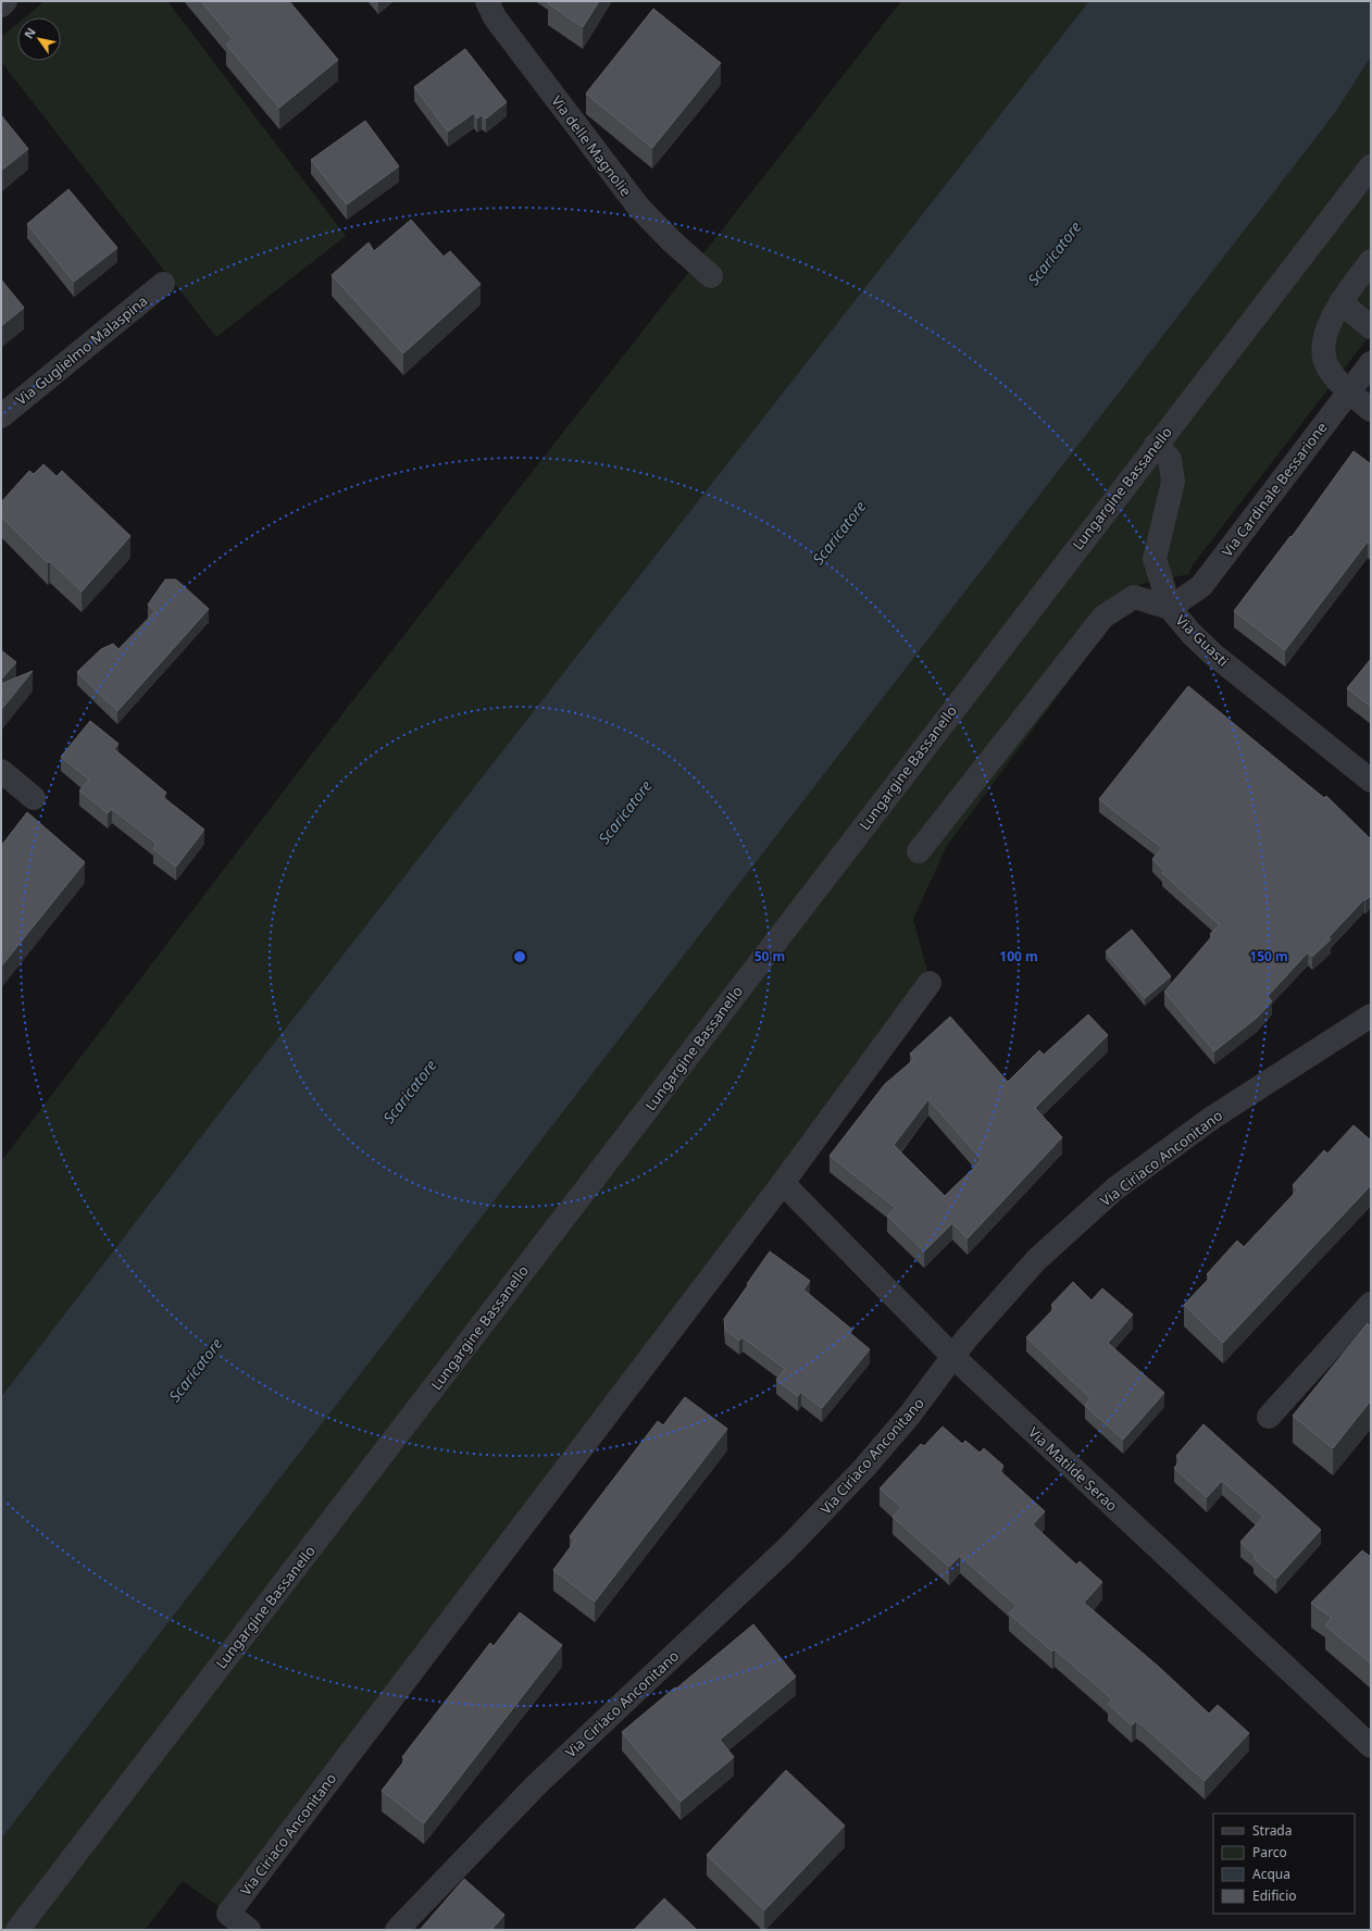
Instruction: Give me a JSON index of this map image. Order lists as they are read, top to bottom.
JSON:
{
  "streets": {
    "street": [
      "Via delle Magnolie",
      "Via Guglielmo Malaspina",
      "Lungargine Bassanello",
      "Via Cardinale Bessarione",
      "Via Guasti",
      "Via Ciriaco Anconitano",
      "Via Matilde Serao"
    ]
  },
  "crossings": [
    ["Lungargine Bassanello", "Via Guasti"],
    ["Via Cardinale Bessarione", "Via Guasti"],
    ["Via Ciriaco Anconitano", "Via Matilde Serao"]
  ],
  "water": ["Scaricatore"],
  "legend": [
    "Strada",
    "Parco",
    "Acqua",
    "Edificio"
  ],
  "north": "top left",
  "rings": ["50 m", "100 m", "150 m"]
}
